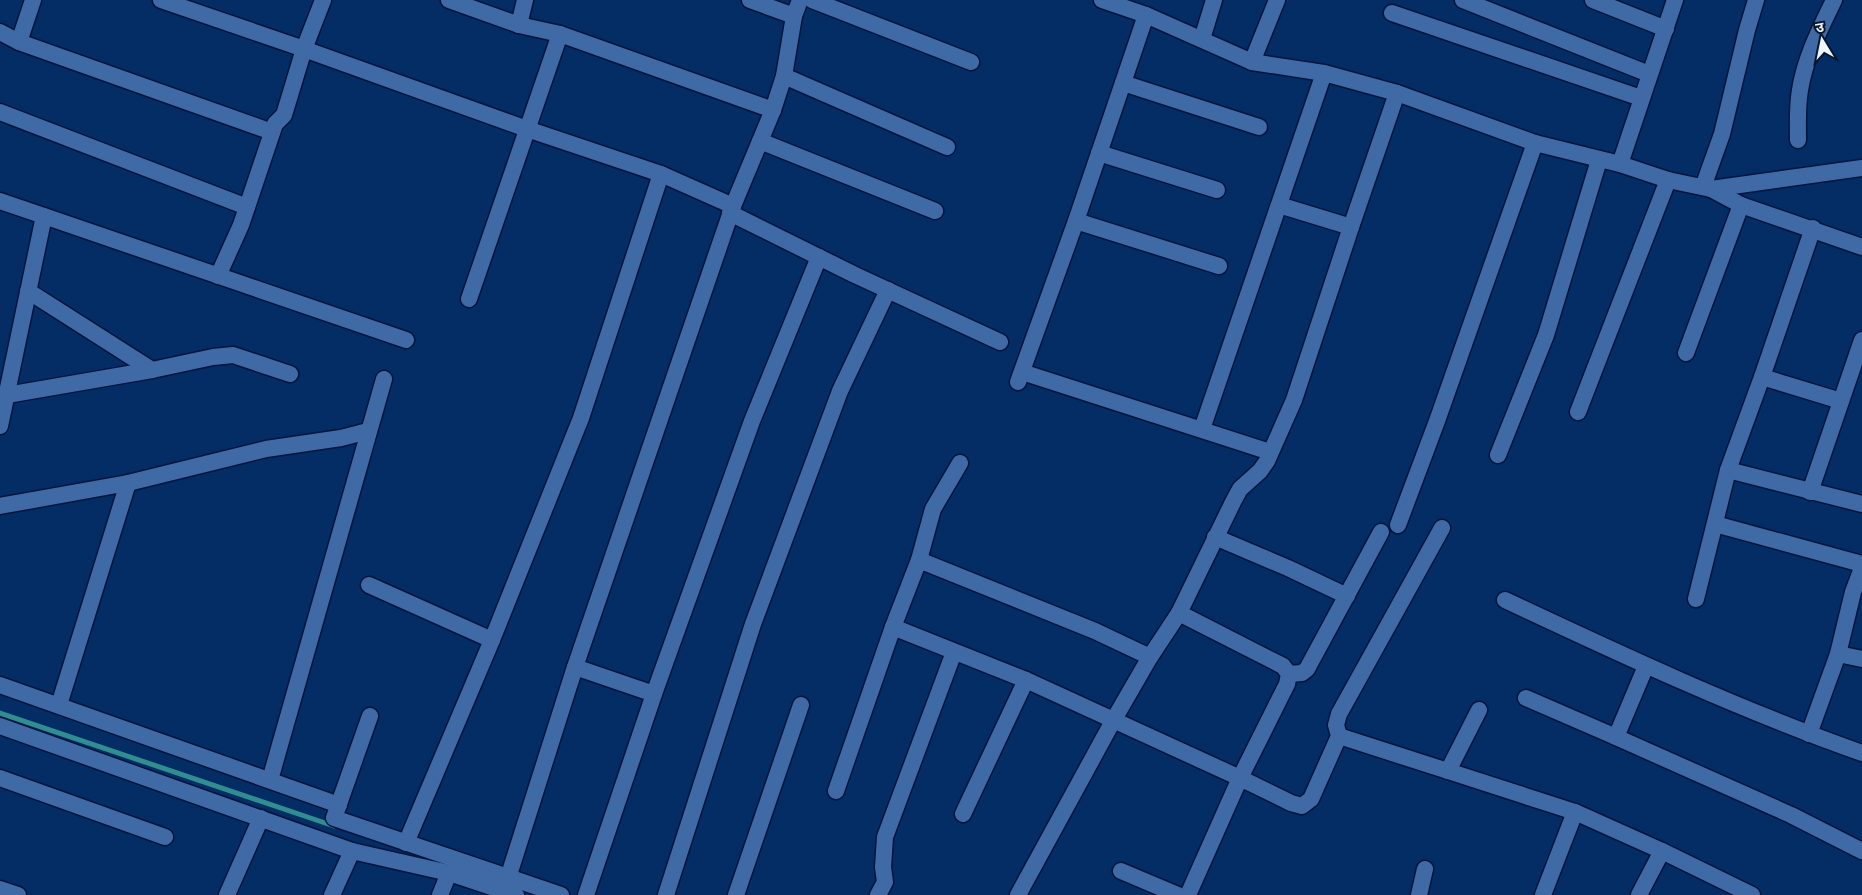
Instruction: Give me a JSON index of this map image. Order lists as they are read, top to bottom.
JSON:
{
  "north": "top"
}
